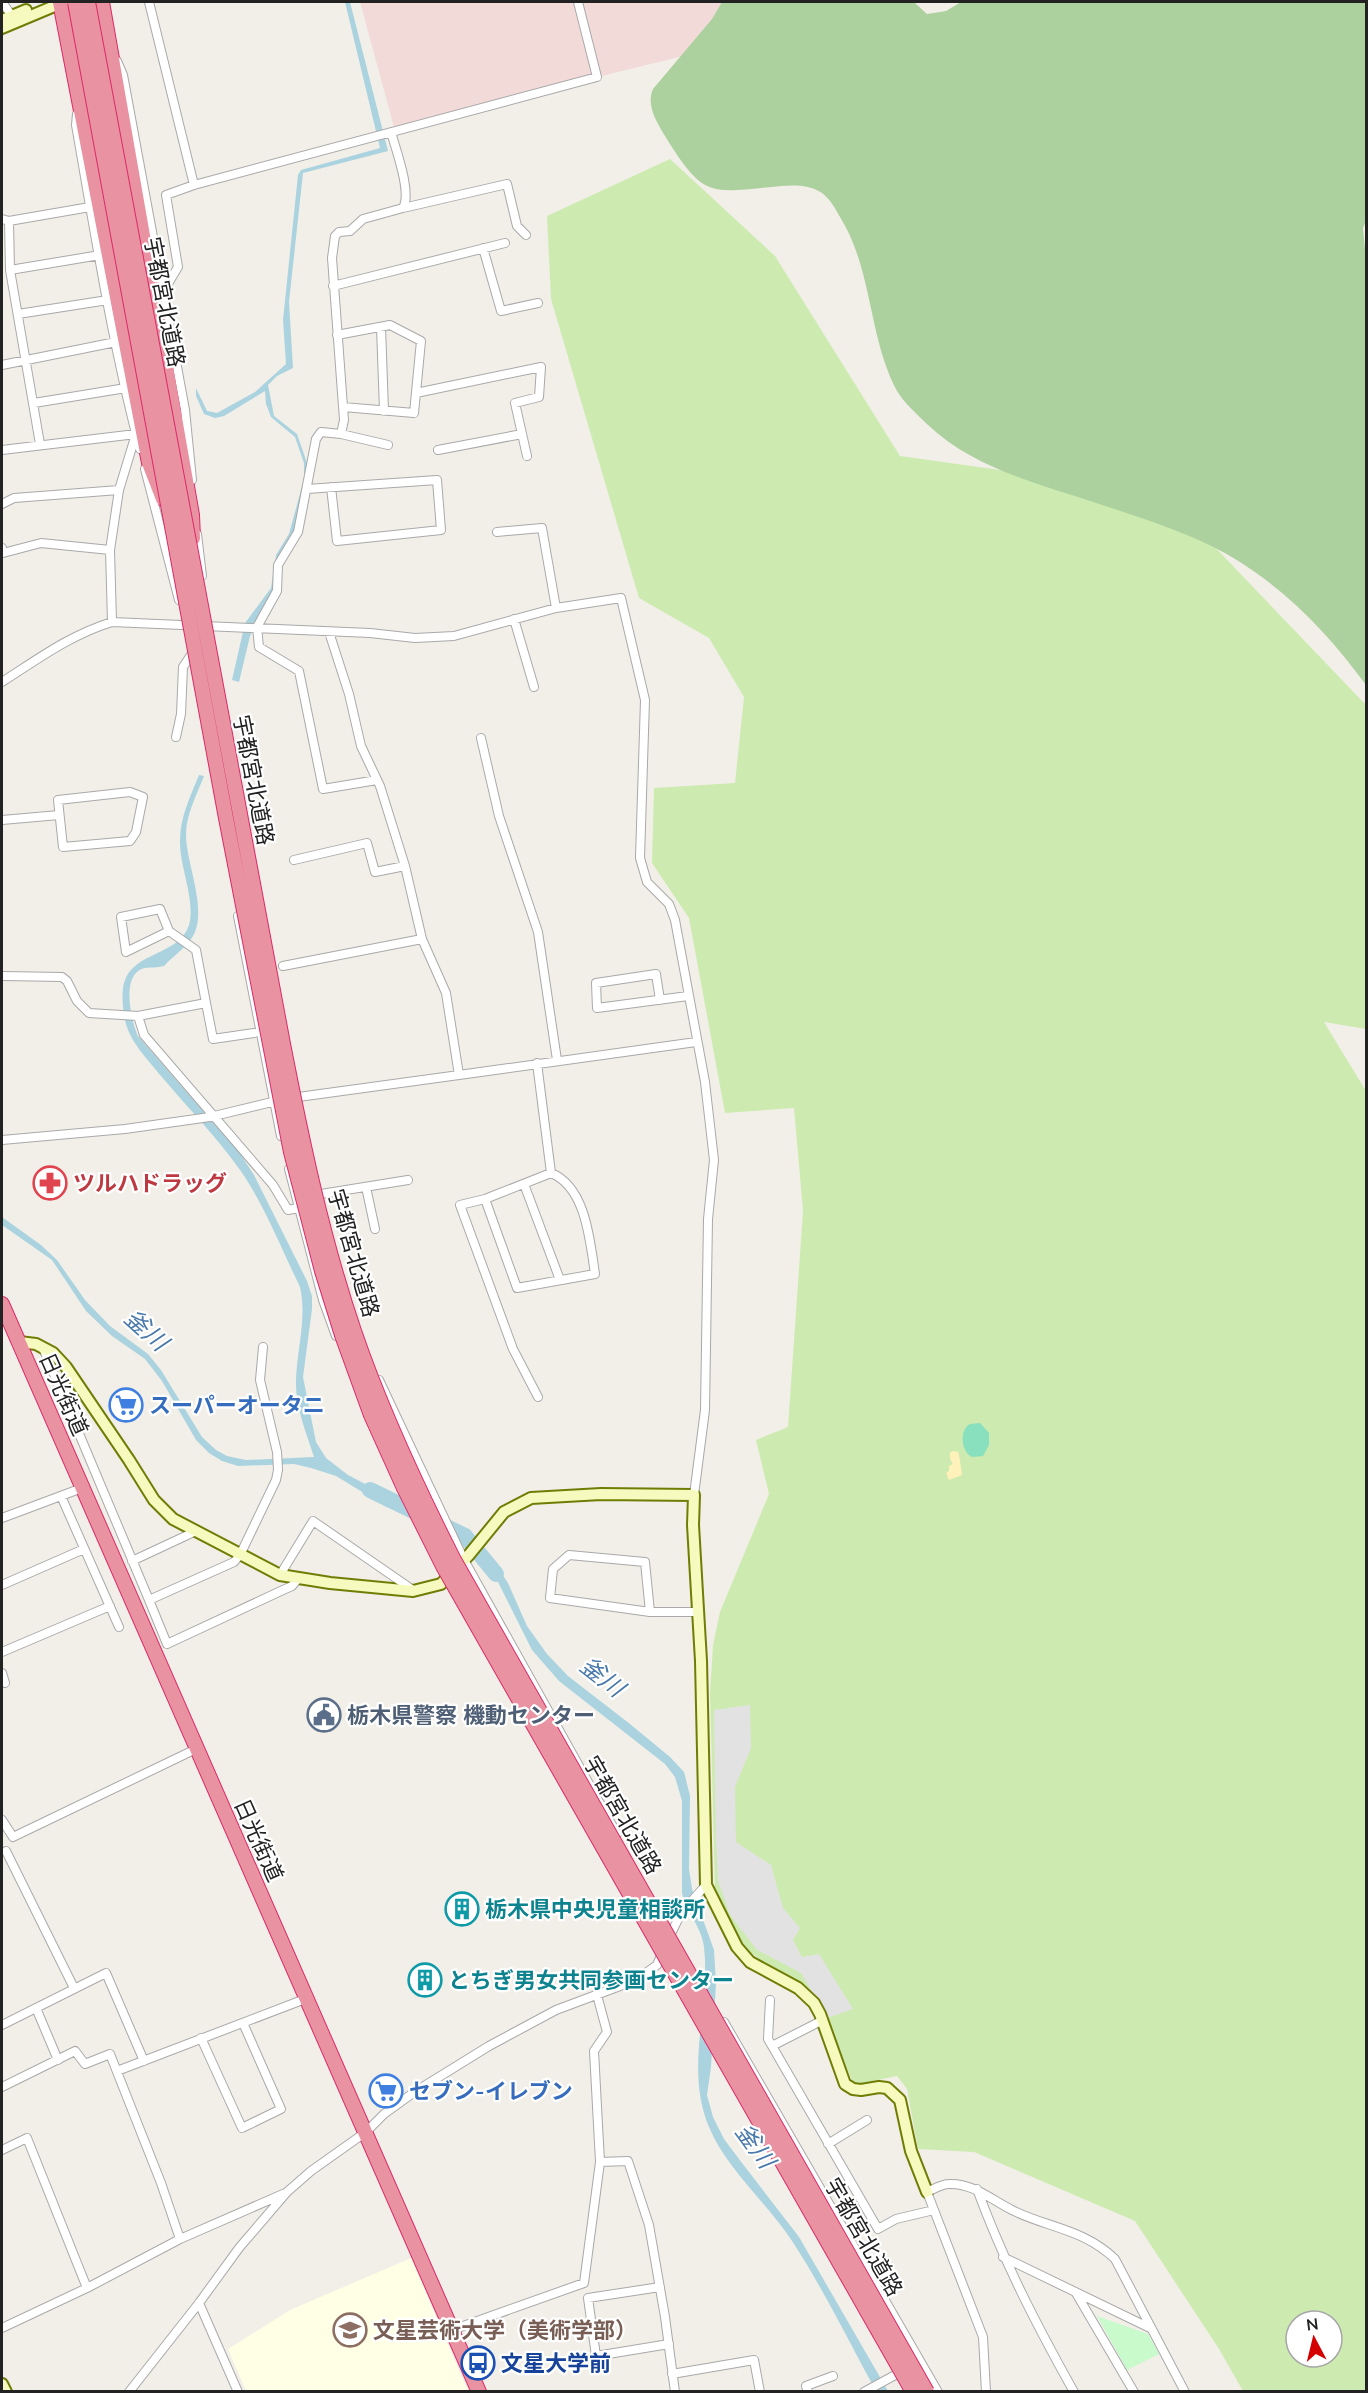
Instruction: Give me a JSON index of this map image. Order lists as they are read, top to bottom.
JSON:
{
  "streets": {
    "highway": ["宇都宮北道路", "日光街道"]
  },
  "water": ["釜川"],
  "places": {
    "pharmacy": ["ツルハドラッグ"],
    "supermarket": ["スーパーオータニ", "セブン-イレブン"],
    "public building": ["栃木県警察 機動センター"],
    "building": ["栃木県中央児童相談所", "とちぎ男女共同参画センター"],
    "school or university": ["文星芸術大学（美術学部）"],
    "bus stop": ["文星大学前"]
  },
  "north": "top"
}
